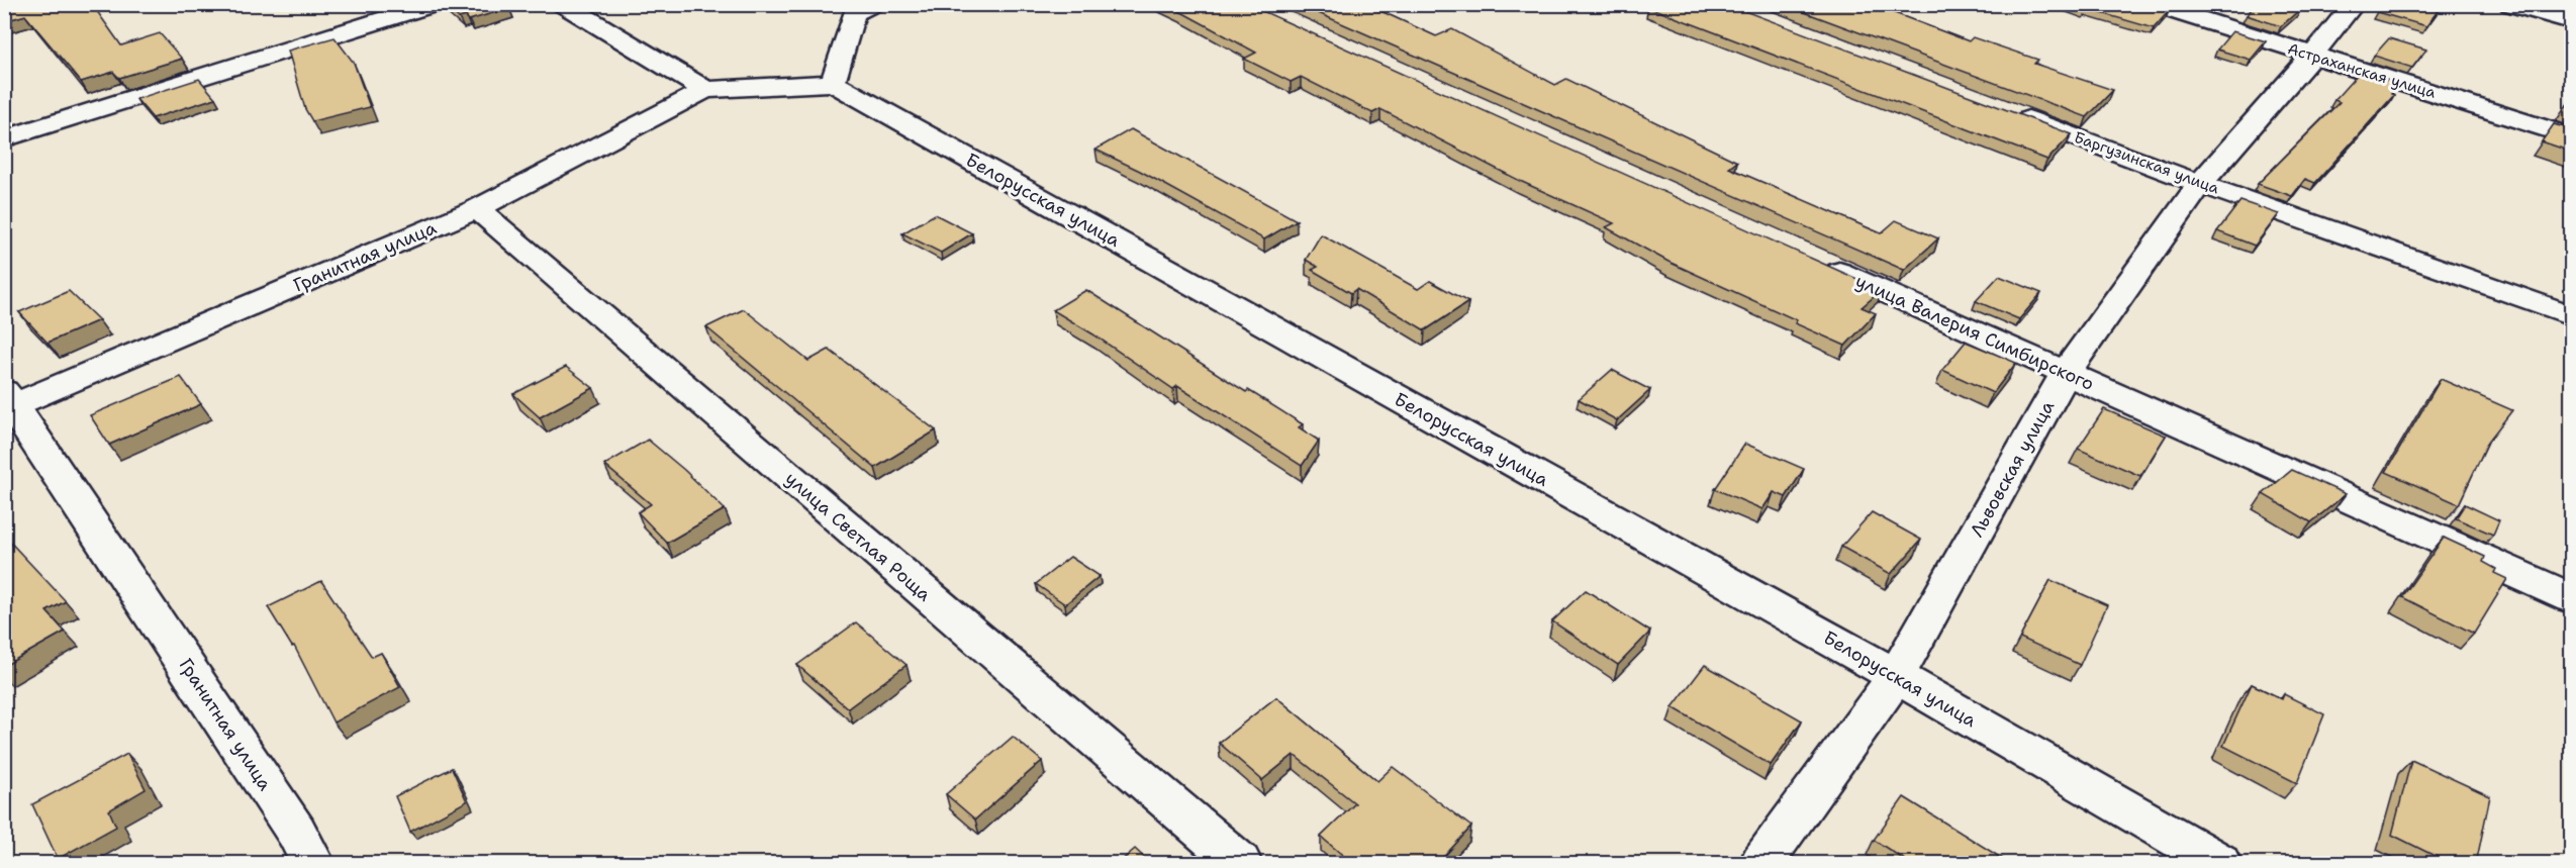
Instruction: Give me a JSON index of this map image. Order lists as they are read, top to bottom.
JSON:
{
  "streets": {
    "street": [
      "Астраханская улица",
      "Баргузинская улица",
      "Белорусская улица",
      "Гранитная улица",
      "улица Валерия Симбирского",
      "Львовская улица",
      "улица Светлая Роща"
    ]
  },
  "crossings": [
    ["Астраханская улица", "Львовская улица"],
    ["Баргузинская улица", "Львовская улица"],
    ["Белорусская улица", "Львовская улица"],
    ["Гранитная улица", "улица Светлая Роща"],
    ["улица Валерия Симбирского", "Львовская улица"]
  ]
}
